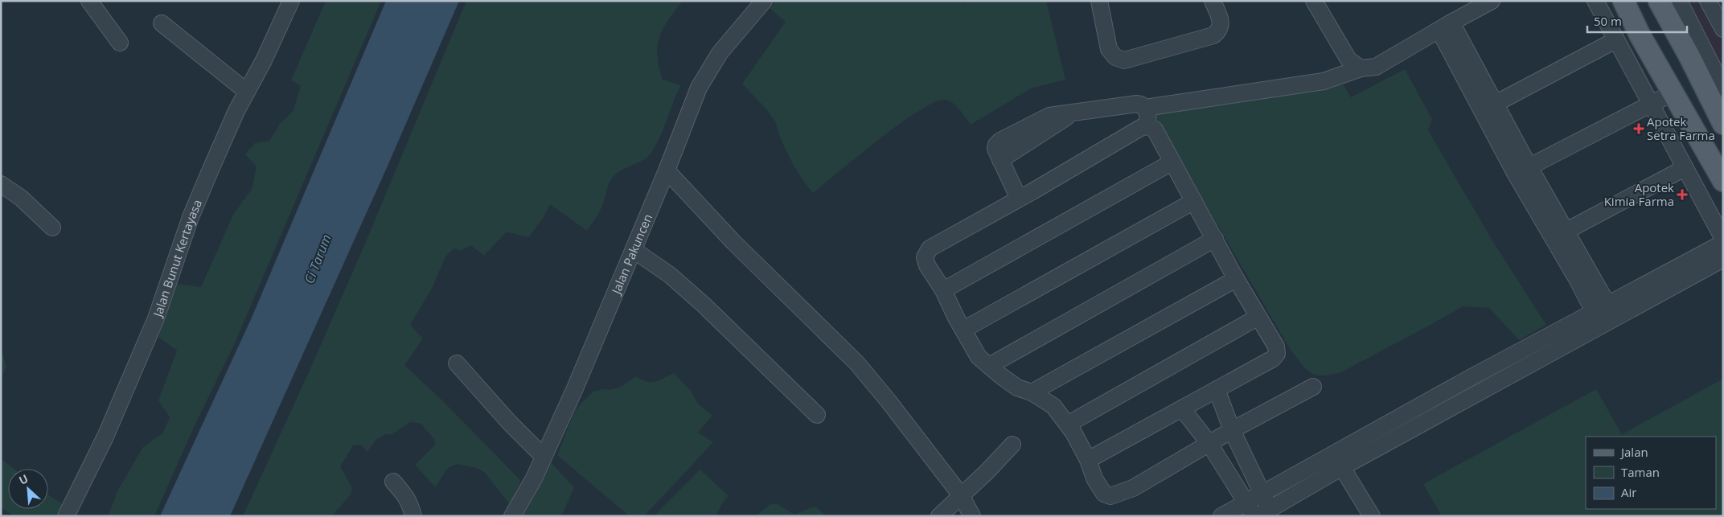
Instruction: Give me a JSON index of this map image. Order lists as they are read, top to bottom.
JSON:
{
  "streets": {
    "street": ["Jalan Pakuncen", "Jalan Bunut Kertayasa"]
  },
  "water": ["Ci Tarum"],
  "places": {
    "health": ["Apotek Setra Farma", "Apotek Kimia Farma"]
  },
  "legend": ["Jalan", "Taman", "Air"],
  "scale_bar": "50 m",
  "north": "top left"
}
